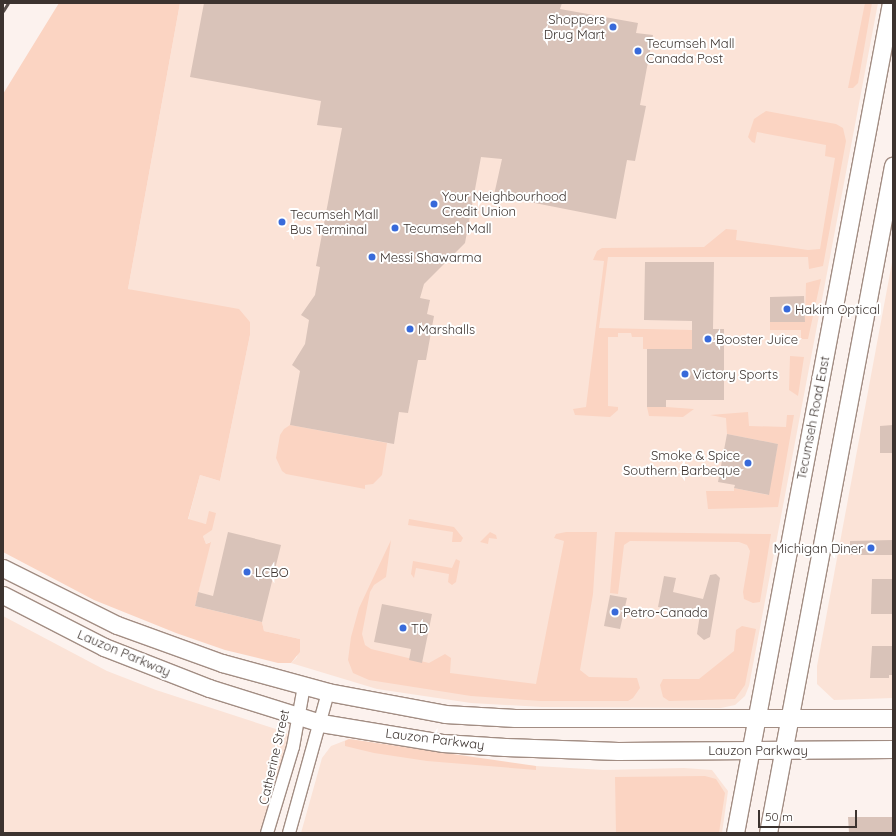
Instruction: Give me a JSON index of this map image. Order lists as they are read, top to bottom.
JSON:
{
  "streets": {
    "main road": ["Tecumseh Road East", "Lauzon Parkway"],
    "street": ["Catherine Street"]
  },
  "crossings": [
    ["Tecumseh Road East", "Lauzon Parkway"],
    ["Lauzon Parkway", "Catherine Street"]
  ],
  "places": [
    "Shoppers Drug Mart",
    "Tecumseh Mall Canada Post",
    "Your Neighbourhood Credit Union",
    "Tecumseh Mall Bus Terminal",
    "Tecumseh Mall",
    "Messi Shawarma",
    "Hakim Optical",
    "Marshalls",
    "Booster Juice",
    "Victory Sports",
    "Smoke & Spice Southern Barbeque",
    "Michigan Diner",
    "LCBO",
    "Petro-Canada",
    "TD"
  ],
  "scale_bar": "50 m"
}
